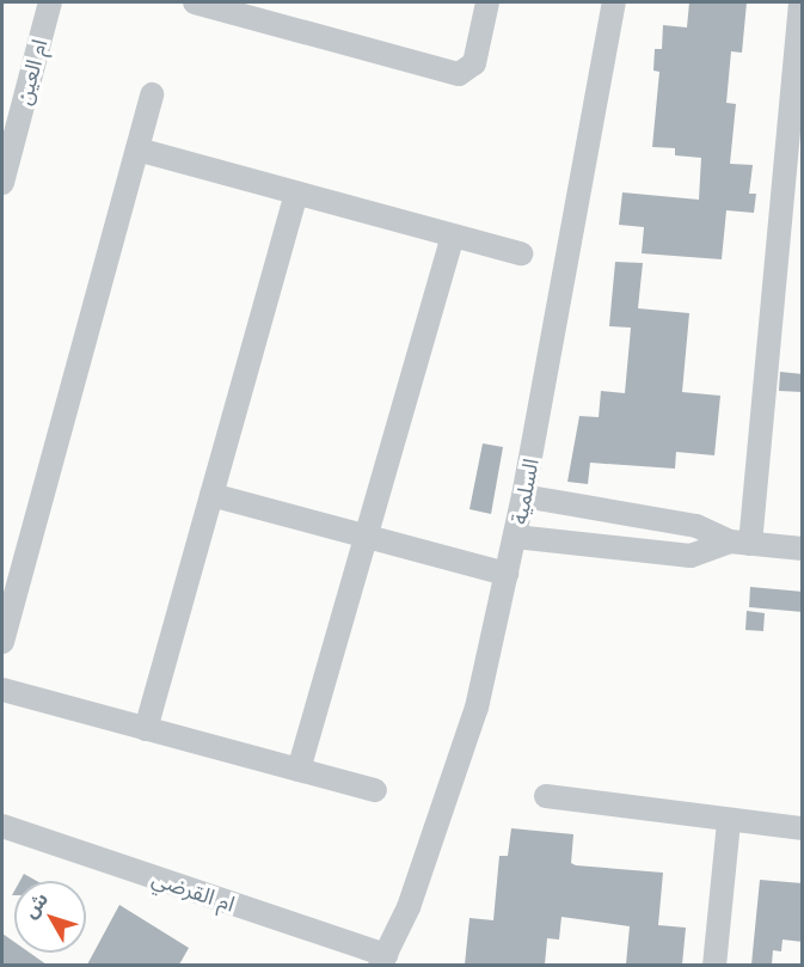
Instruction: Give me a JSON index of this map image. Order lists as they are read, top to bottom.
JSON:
{
  "streets": {
    "street": ["ام العين", "السلمية", "ام القرضي"]
  },
  "crossings": [
    ["السلمية", "ام القرضي"]
  ],
  "north": "top left"
}
